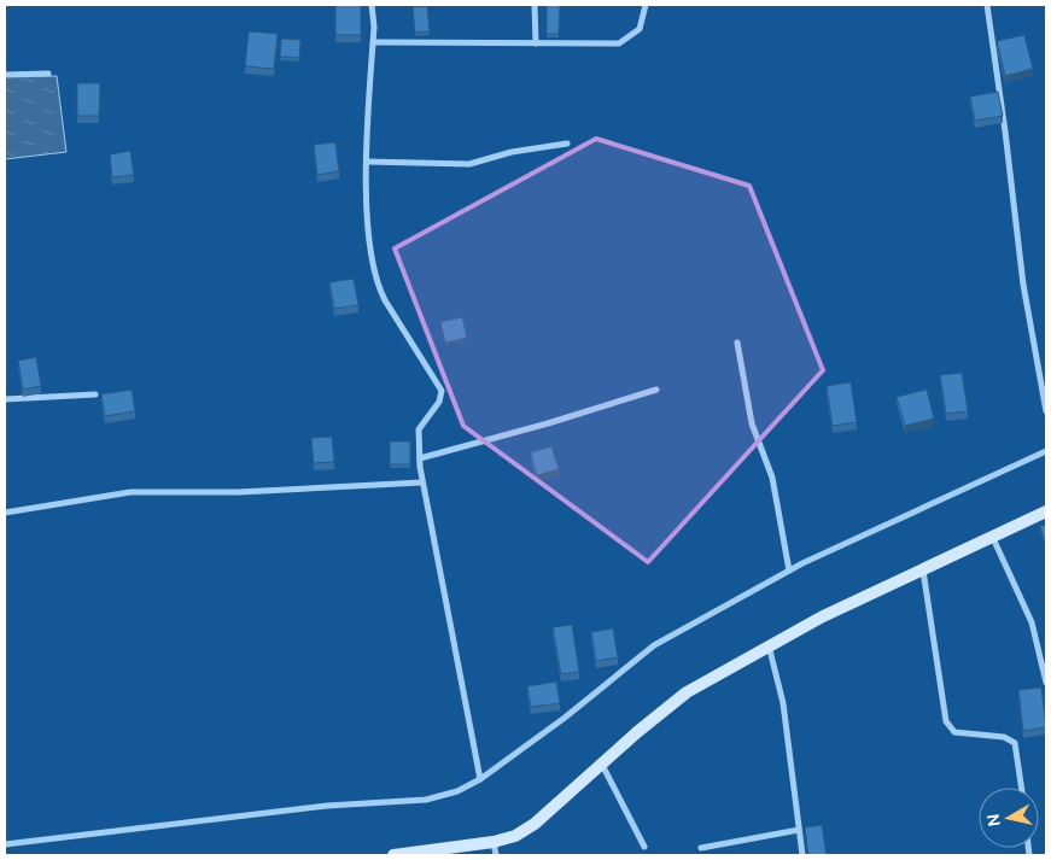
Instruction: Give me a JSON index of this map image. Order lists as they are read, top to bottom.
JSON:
{
  "north": "left"
}
